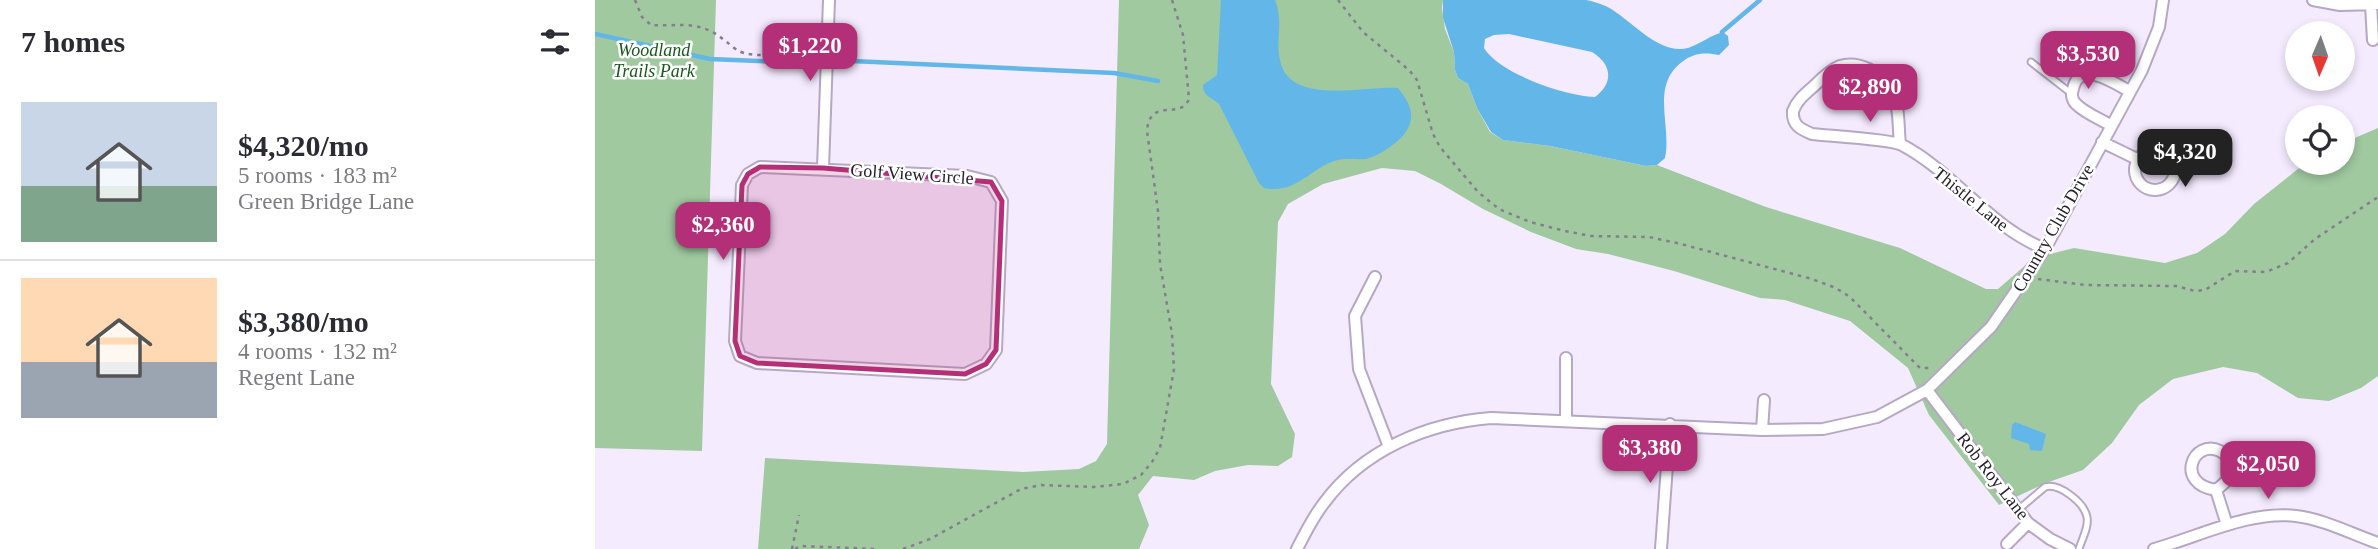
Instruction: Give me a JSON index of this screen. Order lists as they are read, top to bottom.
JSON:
{
  "streets": {
    "street": [
      "Golf View Circle",
      "Thistle Lane",
      "Country Club Drive",
      "Rob Roy Lane"
    ]
  },
  "crossings": [
    ["Thistle Lane", "Country Club Drive"],
    ["Country Club Drive", "Rob Roy Lane"]
  ],
  "parks": ["Woodland Trails Park"],
  "north": "bottom",
  "page": {
    "heading": "7 homes",
    "price": [
      "$1,220",
      "$3,530",
      "$2,890",
      "$4,320",
      "$2,360",
      "$3,380",
      "$2,050"
    ],
    "list": [
      {
        "name": "$4,320/mo",
        "note": "5 rooms · 183 m² · Green Bridge Lane"
      },
      {
        "name": "$3,380/mo",
        "note": "4 rooms · 132 m² · Regent Lane"
      }
    ]
  }
}
